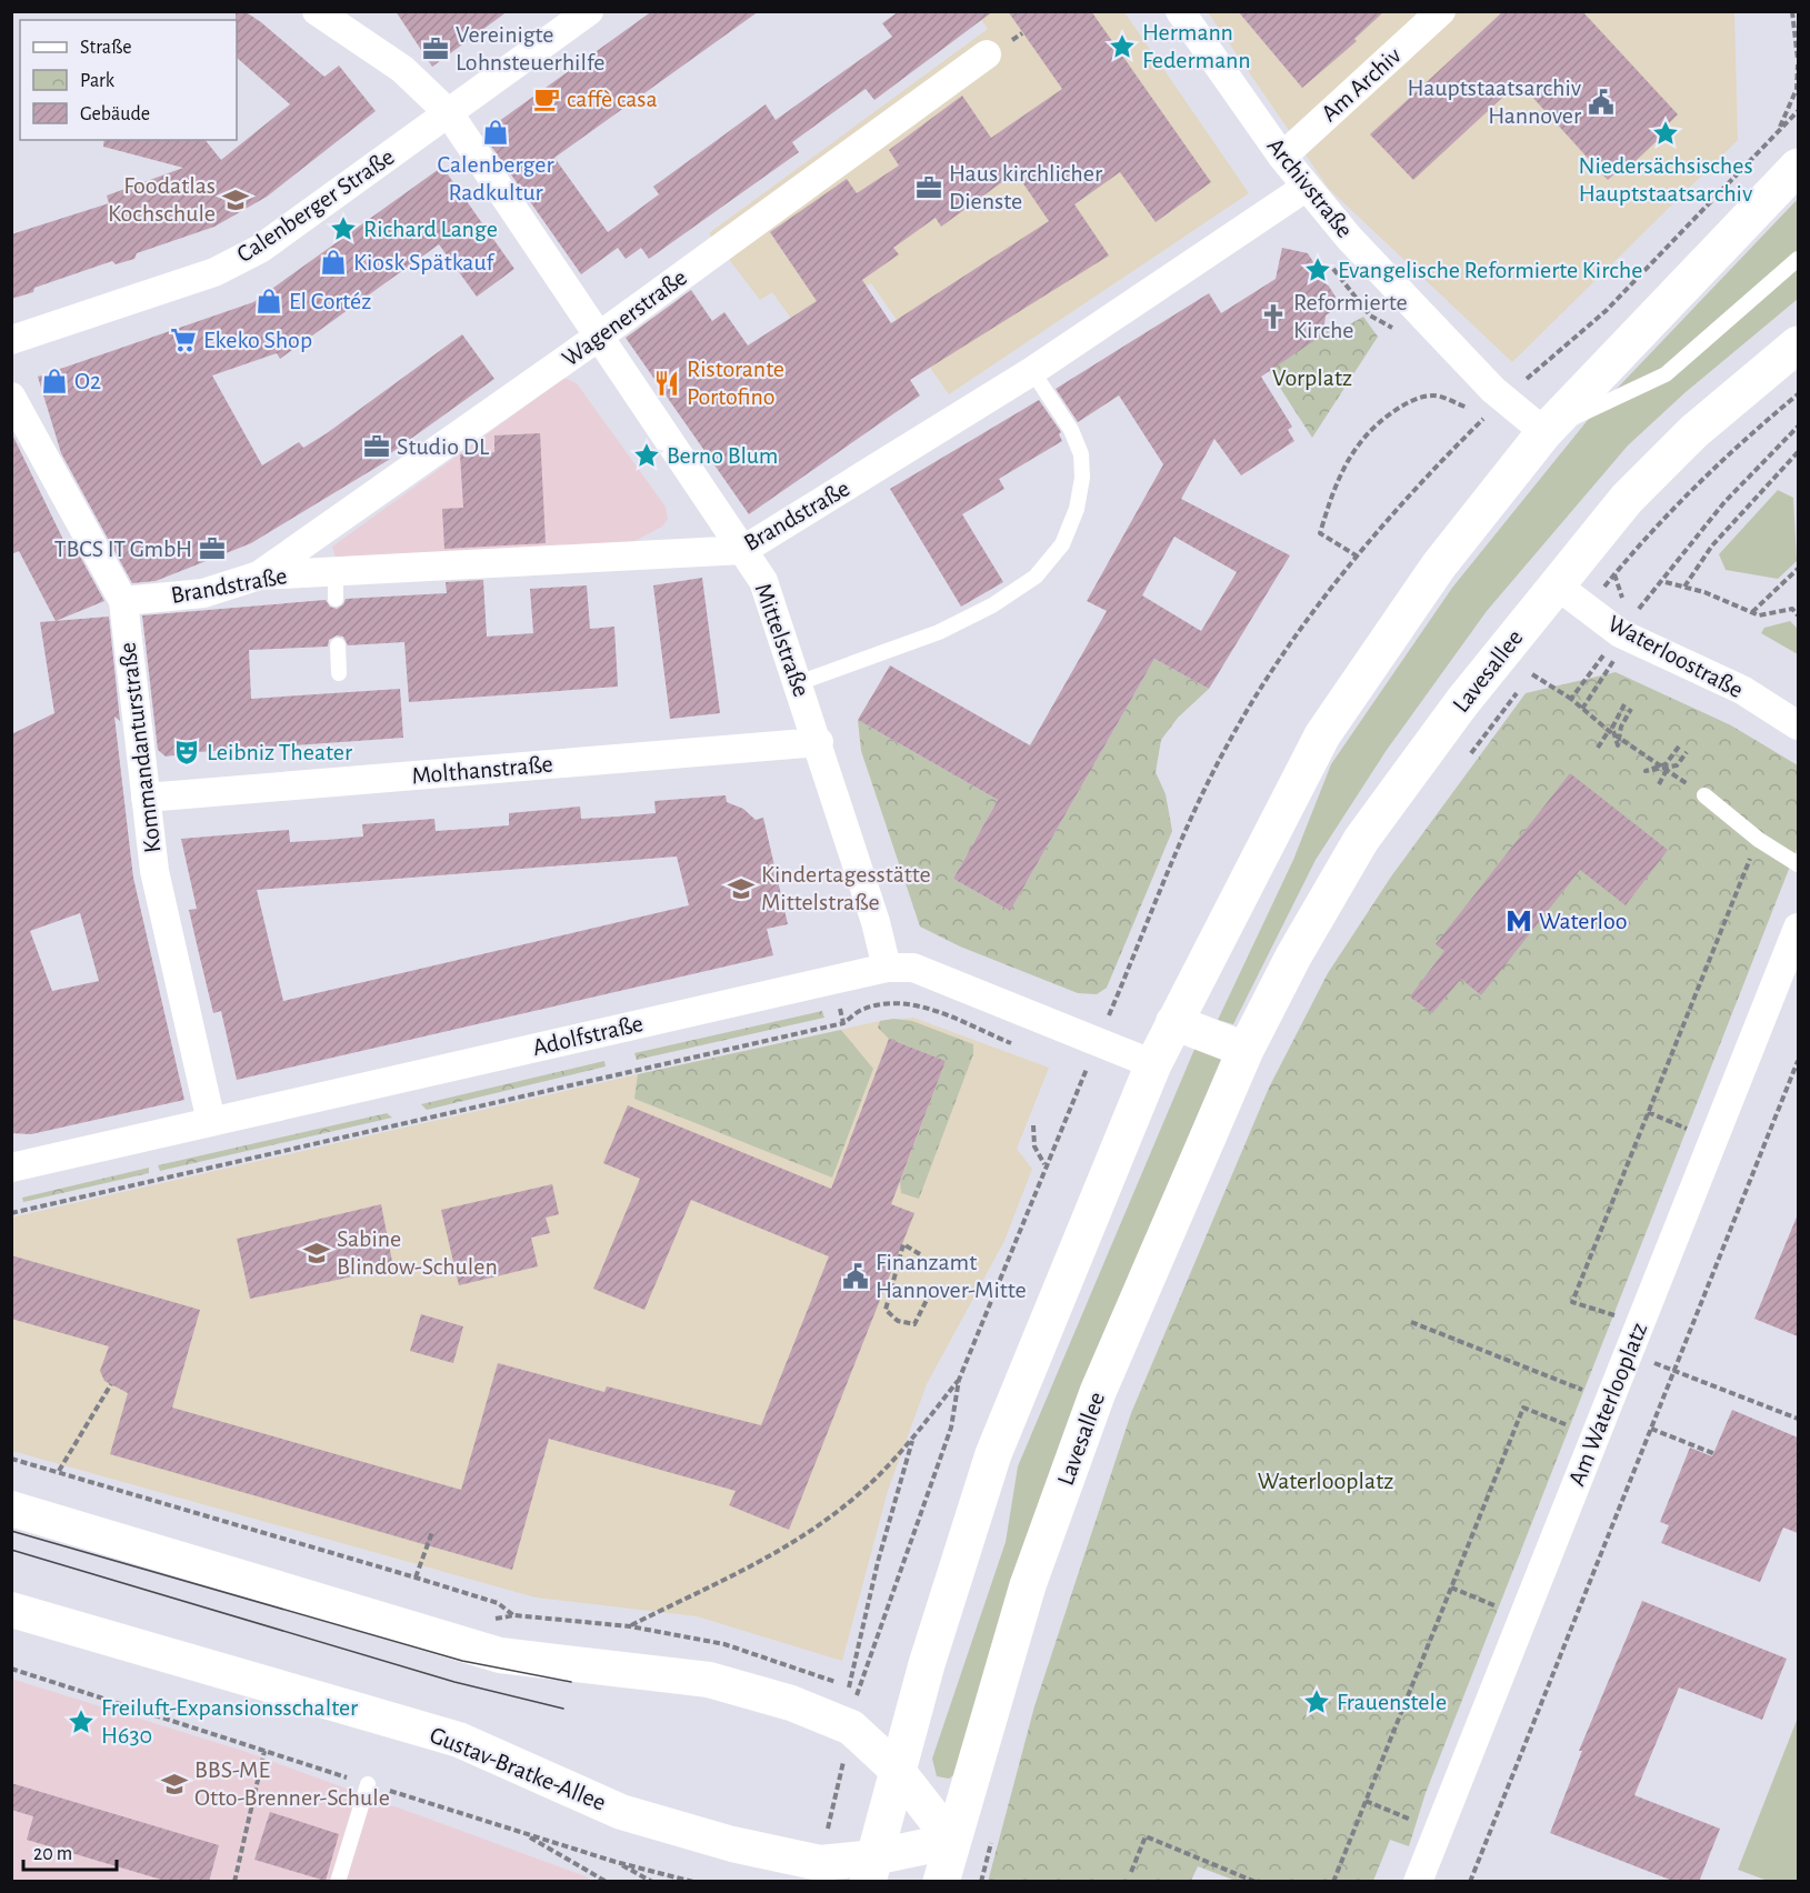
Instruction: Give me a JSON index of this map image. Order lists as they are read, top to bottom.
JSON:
{
  "streets": {
    "main road": ["Lavesallee"],
    "street": [
      "Am Archiv",
      "Archivstraße",
      "Calenberger Straße",
      "Wagenerstraße",
      "Brandstraße",
      "Mittelstraße",
      "Waterloostraße",
      "Kommandanturstraße",
      "Molthanstraße",
      "Adolfstraße",
      "Am Waterlooplatz",
      "Gustav-Bratke-Allee"
    ]
  },
  "crossings": [
    ["Am Archiv", "Archivstraße"],
    ["Archivstraße", "Brandstraße"],
    ["Calenberger Straße", "Mittelstraße"],
    ["Wagenerstraße", "Brandstraße"],
    ["Wagenerstraße", "Mittelstraße"],
    ["Brandstraße", "Mittelstraße"],
    ["Brandstraße", "Kommandanturstraße"],
    ["Mittelstraße", "Molthanstraße"],
    ["Mittelstraße", "Adolfstraße"],
    ["Waterloostraße", "Lavesallee"],
    ["Lavesallee", "Gustav-Bratke-Allee"],
    ["Kommandanturstraße", "Molthanstraße"],
    ["Kommandanturstraße", "Adolfstraße"]
  ],
  "parks": ["Vorplatz", "Waterlooplatz"],
  "places": {
    "place": [
      "Hermann Federmann",
      "Niedersächsisches Hauptstaatsarchiv",
      "Richard Lange",
      "Evangelische Reformierte Kirche",
      "Berno Blum",
      "Frauenstele",
      "Freiluft-Expansionsschalter H630"
    ],
    "office": [
      "Vereinigte Lohnsteuerhilfe",
      "Haus kirchlicher Dienste",
      "Studio DL",
      "TBCS IT GmbH"
    ],
    "cafe": ["caffè casa"],
    "public building": ["Hauptstaatsarchiv Hannover", "Finanzamt Hannover-Mitte"],
    "shop": [
      "Calenberger Radkultur",
      "Kiosk Spätkauf",
      "El Cortéz",
      "O2"
    ],
    "school or university": [
      "Foodatlas Kochschule",
      "Kindertagesstätte Mittelstraße",
      "Sabine Blindow-Schulen",
      "BBS-ME Otto-Brenner-Schule"
    ],
    "church": ["Reformierte Kirche"],
    "supermarket": ["Ekeko Shop"],
    "restaurant": ["Ristorante Portofino"],
    "theatre": ["Leibniz Theater"],
    "metro station": ["Waterloo"]
  },
  "legend": ["Straße", "Park", "Gebäude"],
  "scale_bar": "20 m"
}
